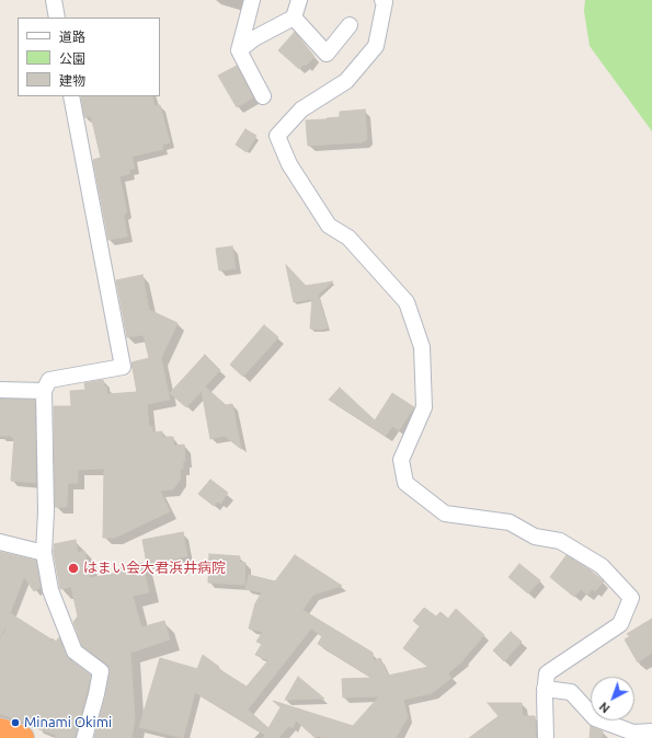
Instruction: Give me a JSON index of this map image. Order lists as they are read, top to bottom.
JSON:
{
  "places": ["はまい会大君浜井病院", "Minami Okimi"],
  "legend": ["道路", "公園", "建物"],
  "north": "bottom left"
}
